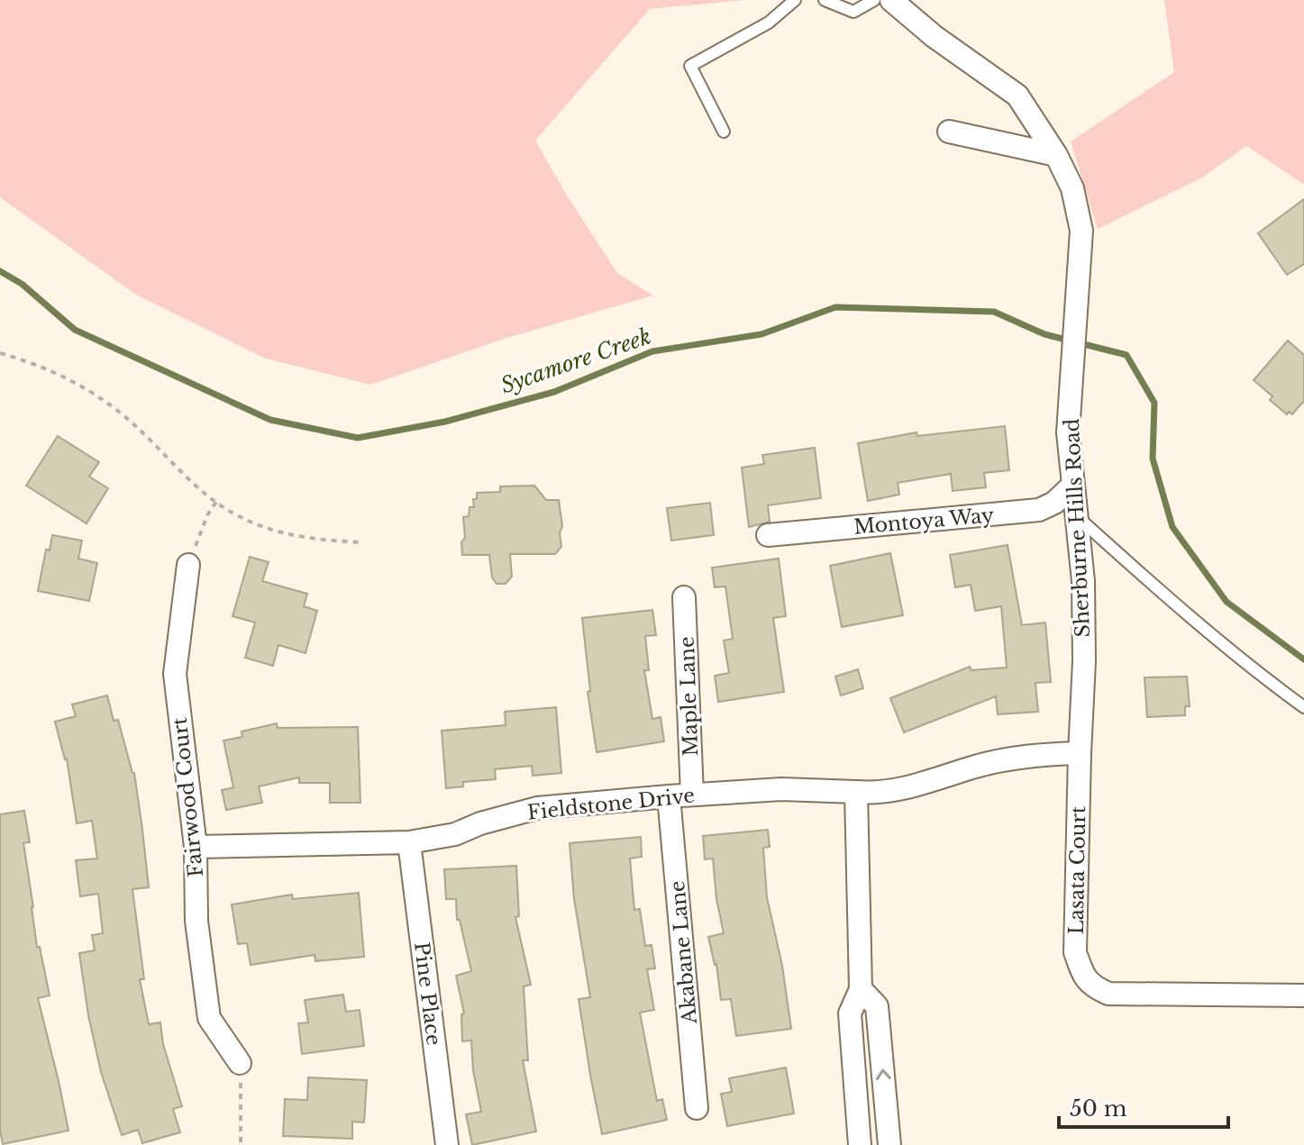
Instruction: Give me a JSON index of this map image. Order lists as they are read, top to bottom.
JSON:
{
  "streets": {
    "street": [
      "Montoya Way",
      "Sherburne Hills Road",
      "Maple Lane",
      "Fairwood Court",
      "Fieldstone Drive",
      "Lasata Court",
      "Akabane Lane",
      "Pine Place"
    ]
  },
  "crossings": [
    ["Montoya Way", "Sherburne Hills Road"],
    ["Sherburne Hills Road", "Lasata Court"],
    ["Maple Lane", "Fieldstone Drive"],
    ["Fairwood Court", "Fieldstone Drive"],
    ["Fieldstone Drive", "Akabane Lane"],
    ["Fieldstone Drive", "Pine Place"]
  ],
  "water": ["Sycamore Creek"],
  "scale_bar": "50 m"
}
